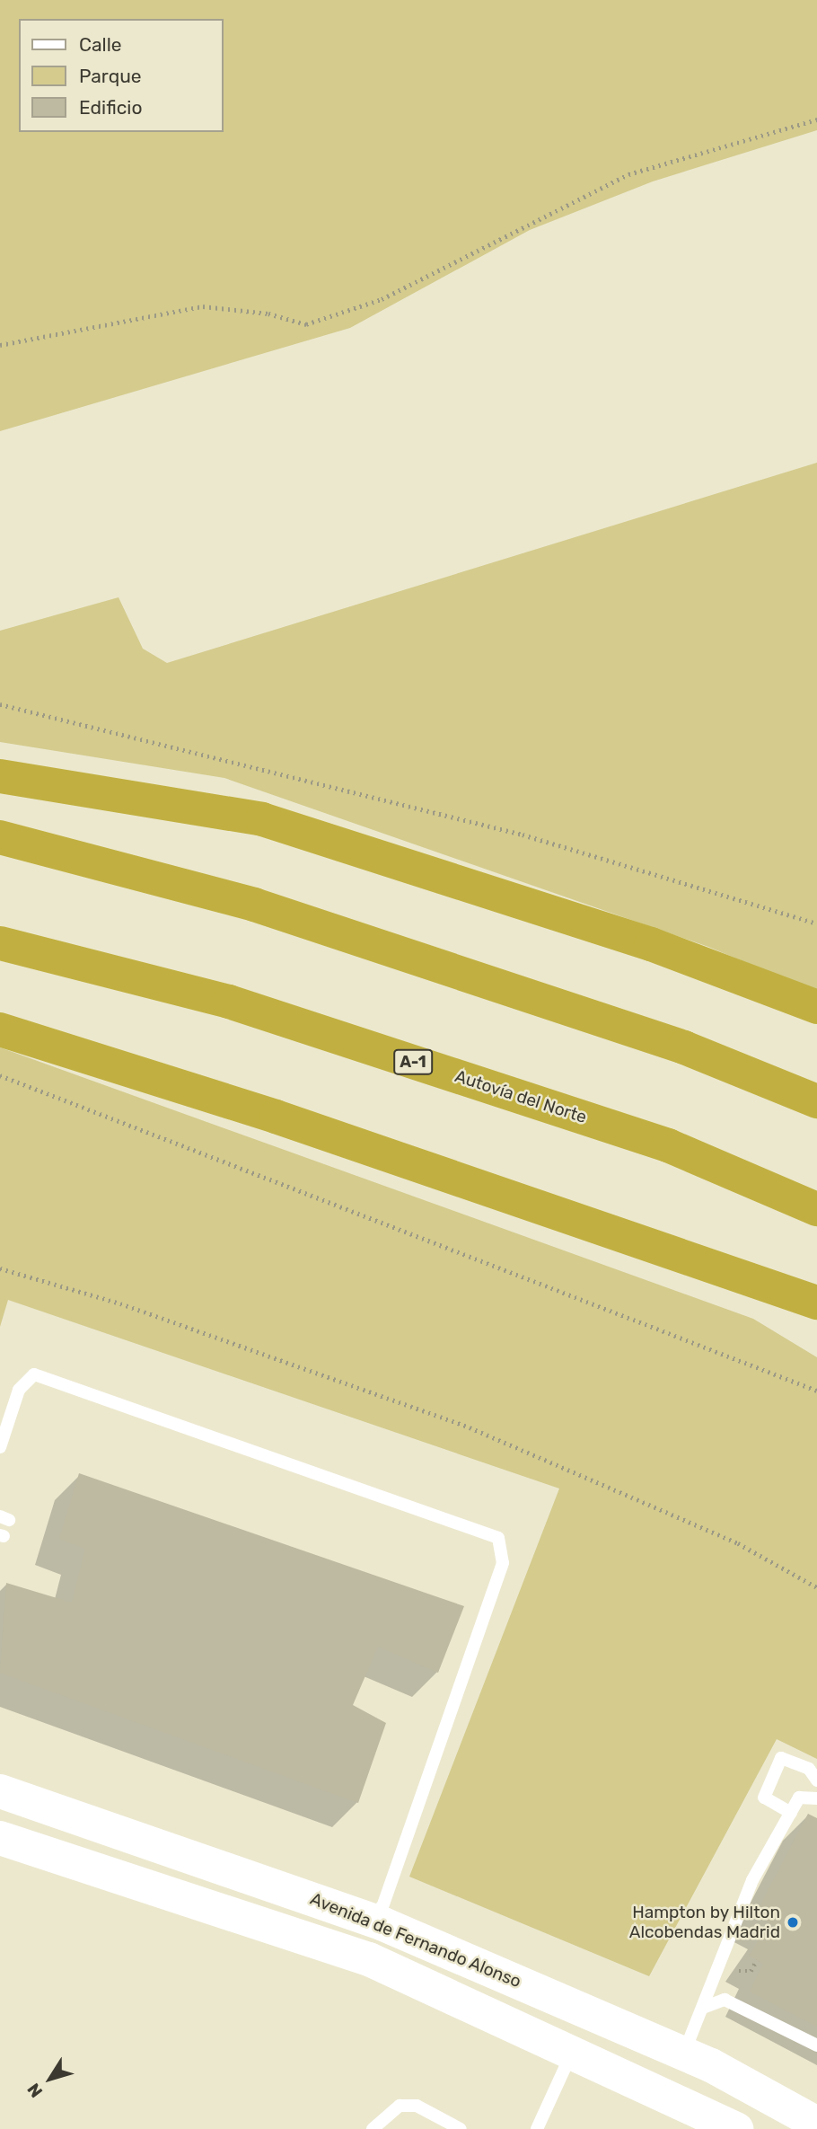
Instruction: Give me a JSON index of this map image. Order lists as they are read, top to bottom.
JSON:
{
  "streets": {
    "highway": ["A-1", "Autovía del Norte"],
    "street": ["Avenida de Fernando Alonso"]
  },
  "places": ["Hampton by Hilton Alcobendas Madrid"],
  "legend": ["Calle", "Parque", "Edificio"],
  "north": "bottom left"
}
